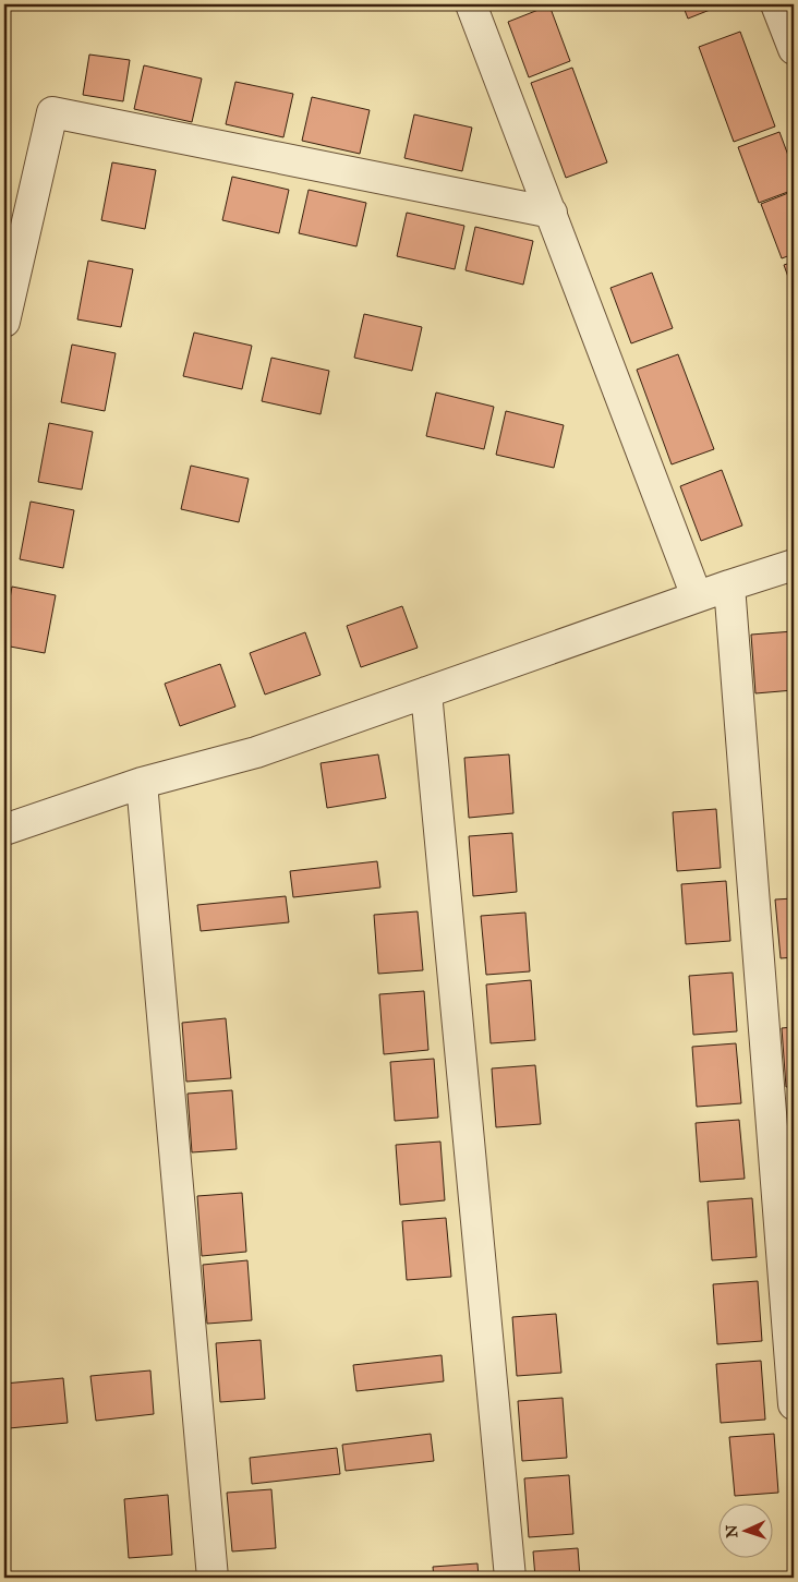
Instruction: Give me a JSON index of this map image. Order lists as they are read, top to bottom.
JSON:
{
  "north": "left"
}
